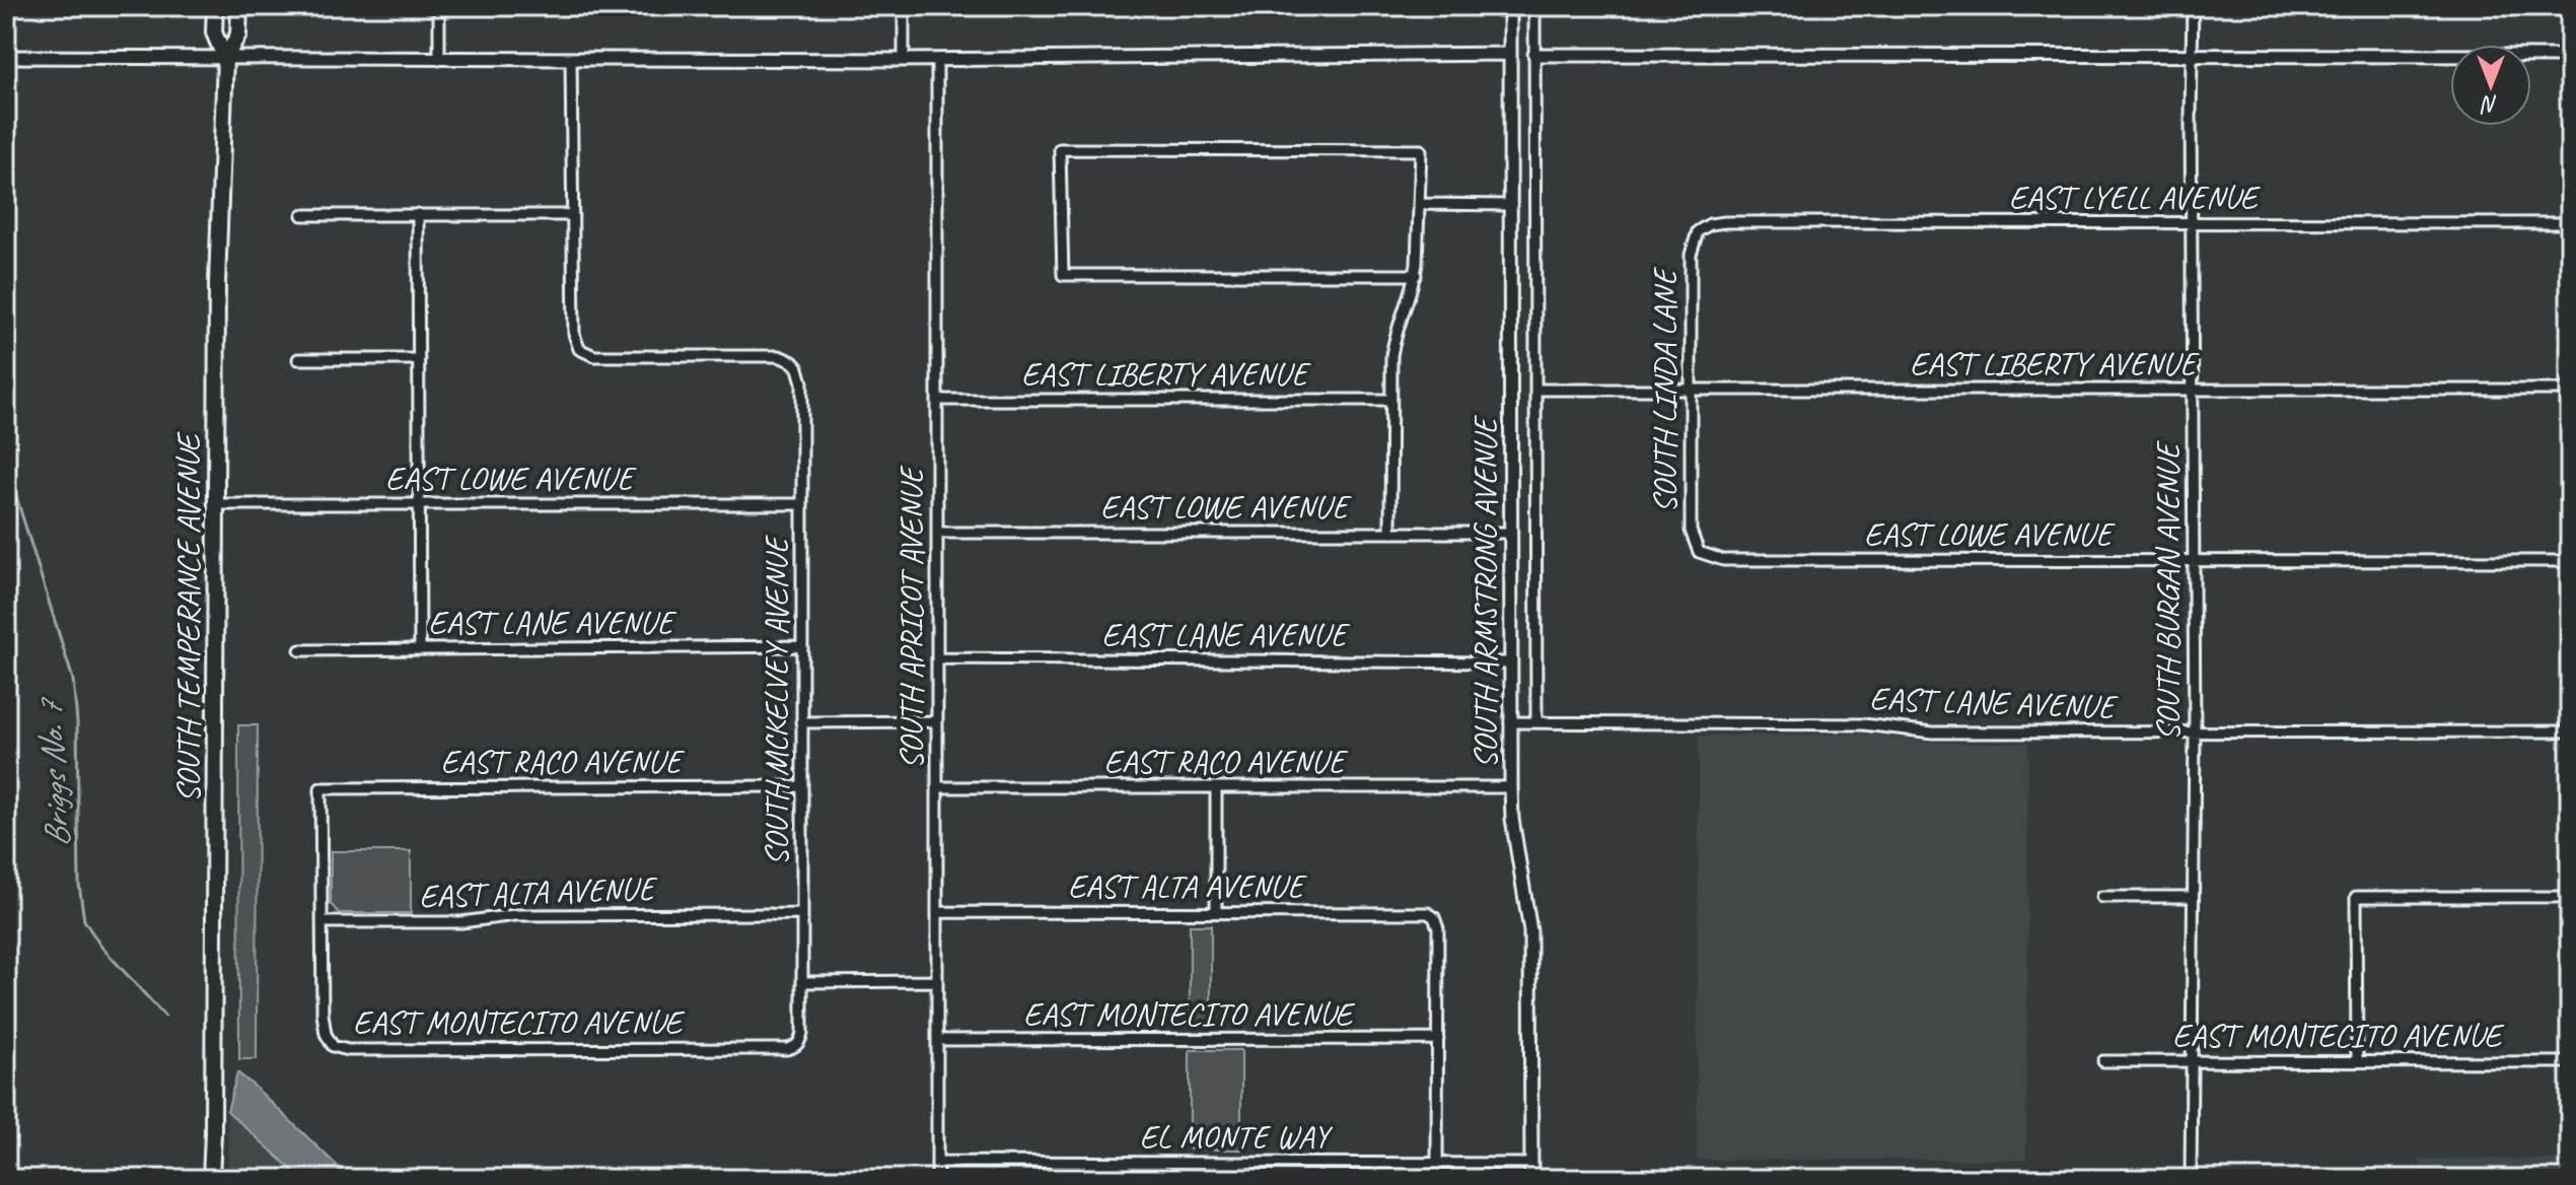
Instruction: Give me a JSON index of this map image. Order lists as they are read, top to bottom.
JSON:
{
  "streets": {
    "main road": ["SOUTH TEMPERANCE AVENUE"],
    "street": [
      "EAST LYELL AVENUE",
      "EAST LIBERTY AVENUE",
      "SOUTH LINDA LANE",
      "EAST LOWE AVENUE",
      "SOUTH BURGAN AVENUE",
      "SOUTH ARMSTRONG AVENUE",
      "SOUTH APRICOT AVENUE",
      "EAST LANE AVENUE",
      "SOUTH MCKELVEY AVENUE",
      "EAST RACO AVENUE",
      "EAST ALTA AVENUE",
      "EAST MONTECITO AVENUE",
      "EL MONTE WAY"
    ]
  },
  "crossings": [
    ["EAST LYELL AVENUE", "SOUTH LINDA LANE"],
    ["EAST LYELL AVENUE", "SOUTH BURGAN AVENUE"],
    ["EAST LIBERTY AVENUE", "SOUTH LINDA LANE"],
    ["EAST LIBERTY AVENUE", "SOUTH BURGAN AVENUE"],
    ["EAST LIBERTY AVENUE", "SOUTH ARMSTRONG AVENUE"],
    ["EAST LIBERTY AVENUE", "SOUTH APRICOT AVENUE"],
    ["SOUTH LINDA LANE", "EAST LOWE AVENUE"],
    ["EAST LOWE AVENUE", "SOUTH BURGAN AVENUE"],
    ["EAST LOWE AVENUE", "SOUTH ARMSTRONG AVENUE"],
    ["EAST LOWE AVENUE", "SOUTH TEMPERANCE AVENUE"],
    ["EAST LOWE AVENUE", "SOUTH APRICOT AVENUE"],
    ["EAST LOWE AVENUE", "SOUTH MCKELVEY AVENUE"],
    ["SOUTH BURGAN AVENUE", "EAST LANE AVENUE"],
    ["SOUTH BURGAN AVENUE", "EAST MONTECITO AVENUE"],
    ["SOUTH ARMSTRONG AVENUE", "EAST LANE AVENUE"],
    ["SOUTH ARMSTRONG AVENUE", "EAST RACO AVENUE"],
    ["SOUTH ARMSTRONG AVENUE", "EL MONTE WAY"],
    ["SOUTH APRICOT AVENUE", "EAST LANE AVENUE"],
    ["SOUTH APRICOT AVENUE", "EAST RACO AVENUE"],
    ["SOUTH APRICOT AVENUE", "EAST ALTA AVENUE"],
    ["SOUTH APRICOT AVENUE", "EAST MONTECITO AVENUE"],
    ["SOUTH APRICOT AVENUE", "EL MONTE WAY"],
    ["EAST LANE AVENUE", "SOUTH MCKELVEY AVENUE"],
    ["SOUTH MCKELVEY AVENUE", "EAST RACO AVENUE"],
    ["SOUTH MCKELVEY AVENUE", "EAST ALTA AVENUE"],
    ["SOUTH MCKELVEY AVENUE", "EAST MONTECITO AVENUE"],
    ["EAST RACO AVENUE", "EAST ALTA AVENUE"],
    ["EAST RACO AVENUE", "EAST MONTECITO AVENUE"],
    ["EAST ALTA AVENUE", "EAST MONTECITO AVENUE"]
  ],
  "water": ["Briggs No. 7"],
  "north": "bottom"
}
